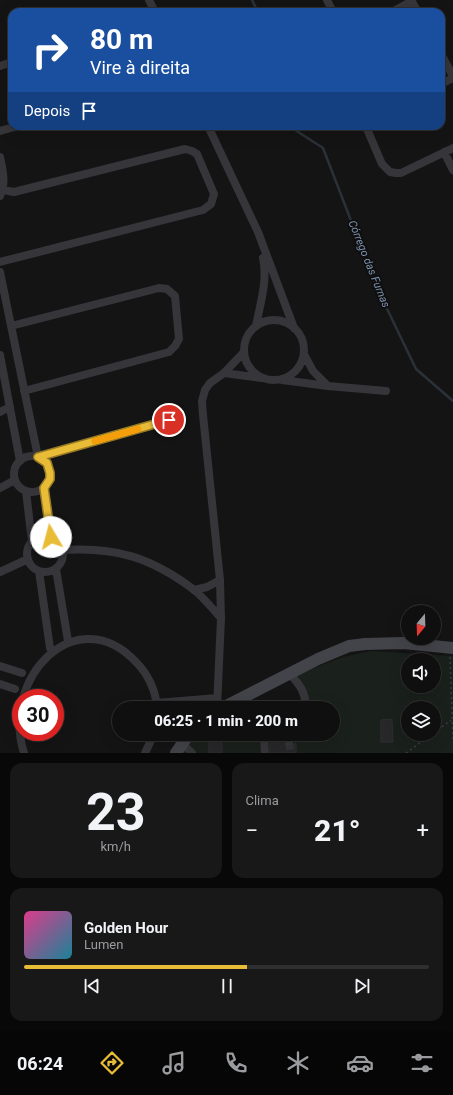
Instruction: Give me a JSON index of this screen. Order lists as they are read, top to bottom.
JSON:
{
  "water": ["Córrego das Furnas"],
  "north": "bottom",
  "page": {
    "turn": ["80 m", "Vire à direita"],
    "then": "Depois",
    "limit": "30",
    "trip": "06:25 · 1 min · 200 m",
    "tile": [
      ["23", "km/h"],
      "Clima"
    ],
    "heat": ["−", "21°", "+"],
    "song": ["Golden Hour", "Lumen"],
    "tabs": "06:24"
  }
}
